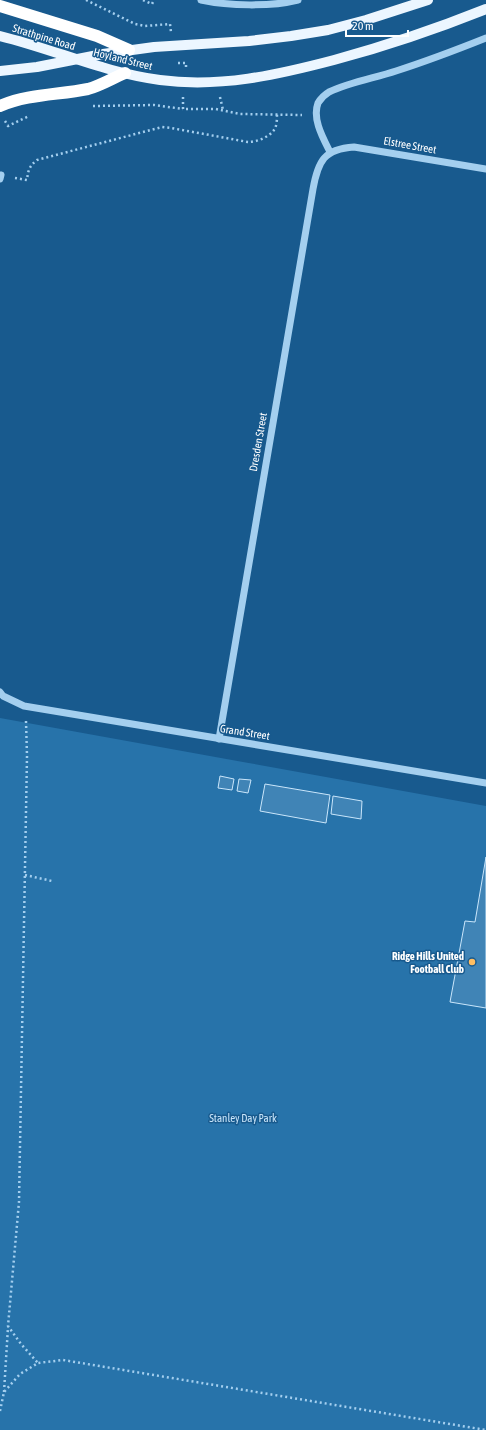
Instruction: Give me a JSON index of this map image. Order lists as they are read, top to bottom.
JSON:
{
  "streets": {
    "main road": ["Strathpine Road", "Hoyland Street"],
    "street": ["Elstree Street", "Dresden Street", "Grand Street"]
  },
  "crossings": [
    ["Strathpine Road", "Hoyland Street"],
    ["Elstree Street", "Dresden Street"],
    ["Dresden Street", "Grand Street"]
  ],
  "parks": ["Stanley Day Park"],
  "places": ["Ridge Hills United Football Club"],
  "scale_bar": "20 m"
}
